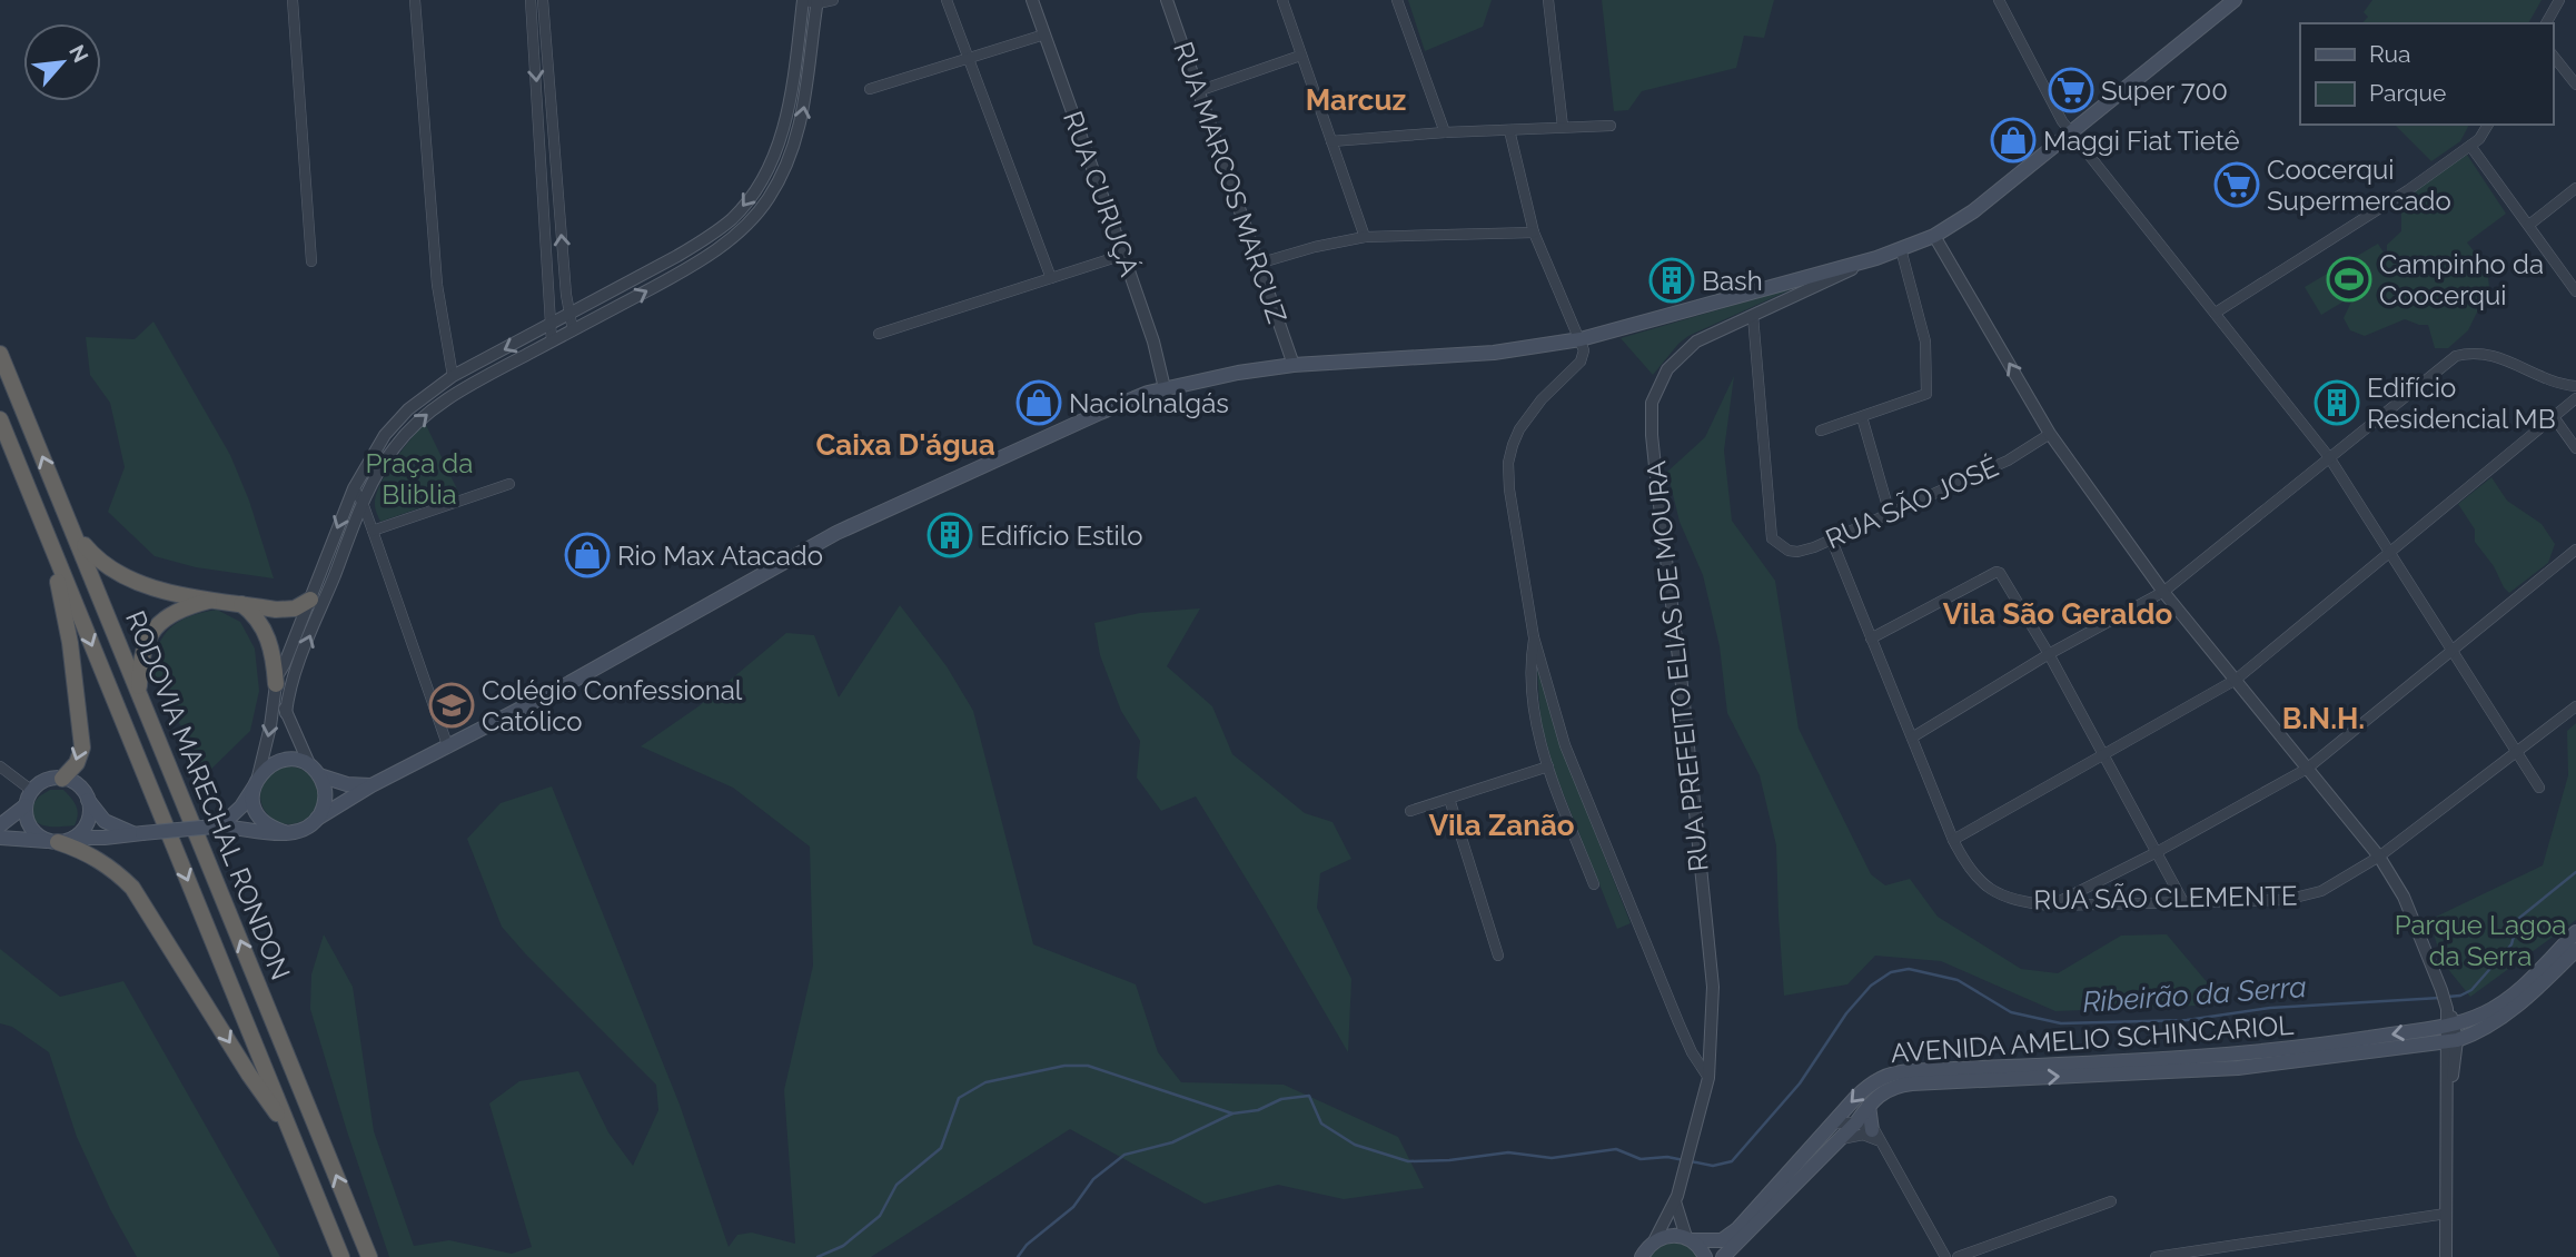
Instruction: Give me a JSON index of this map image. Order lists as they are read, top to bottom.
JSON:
{
  "streets": {
    "highway": ["RODOVIA MARECHAL RONDON"],
    "main road": ["AVENIDA AMELIO SCHINCARIOL"],
    "street": [
      "RUA MARCOS MARCUZ",
      "RUA CURUÇÁ",
      "RUA SÃO JOSÉ",
      "RUA PREFEITO ELIAS DE MOURA",
      "RUA SÃO CLEMENTE"
    ]
  },
  "crossings": [
    ["RUA SÃO JOSÉ", "RUA PREFEITO ELIAS DE MOURA"],
    ["RUA SÃO JOSÉ", "RUA SÃO CLEMENTE"],
    ["RUA PREFEITO ELIAS DE MOURA", "AVENIDA AMELIO SCHINCARIOL"]
  ],
  "districts": [
    "Marcuz",
    "Caixa D'água",
    "Vila São Geraldo",
    "B.N.H.",
    "Vila Zanão"
  ],
  "water": ["Ribeirão da Serra"],
  "parks": ["Praça da Bliblia", "Parque Lagoa da Serra"],
  "places": {
    "supermarket": ["Super 700", "Coocerqui Supermercado"],
    "shop": ["Maggi Fiat Tietê", "Naciolnalgás", "Rio Max Atacado"],
    "sports": ["Campinho da Coocerqui"],
    "building": ["Bash", "Edifício Residencial MB", "Edifício Estilo"],
    "school or university": ["Colégio Confessional Católico"]
  },
  "legend": ["Rua", "Parque"],
  "north": "top right"
}
